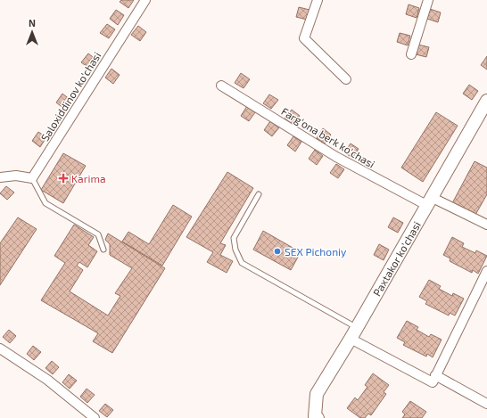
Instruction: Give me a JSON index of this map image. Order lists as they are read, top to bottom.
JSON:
{
  "streets": {
    "street": ["Saloxiddinov ko'chasi", "Farg'ona berk ko'chasi", "Paxtakor ko'chasi"]
  },
  "crossings": [
    ["Farg'ona berk ko'chasi", "Paxtakor ko'chasi"]
  ],
  "places": {
    "health": ["Karima"],
    "other": ["SEX Pichoniy"]
  },
  "north": "top"
}
